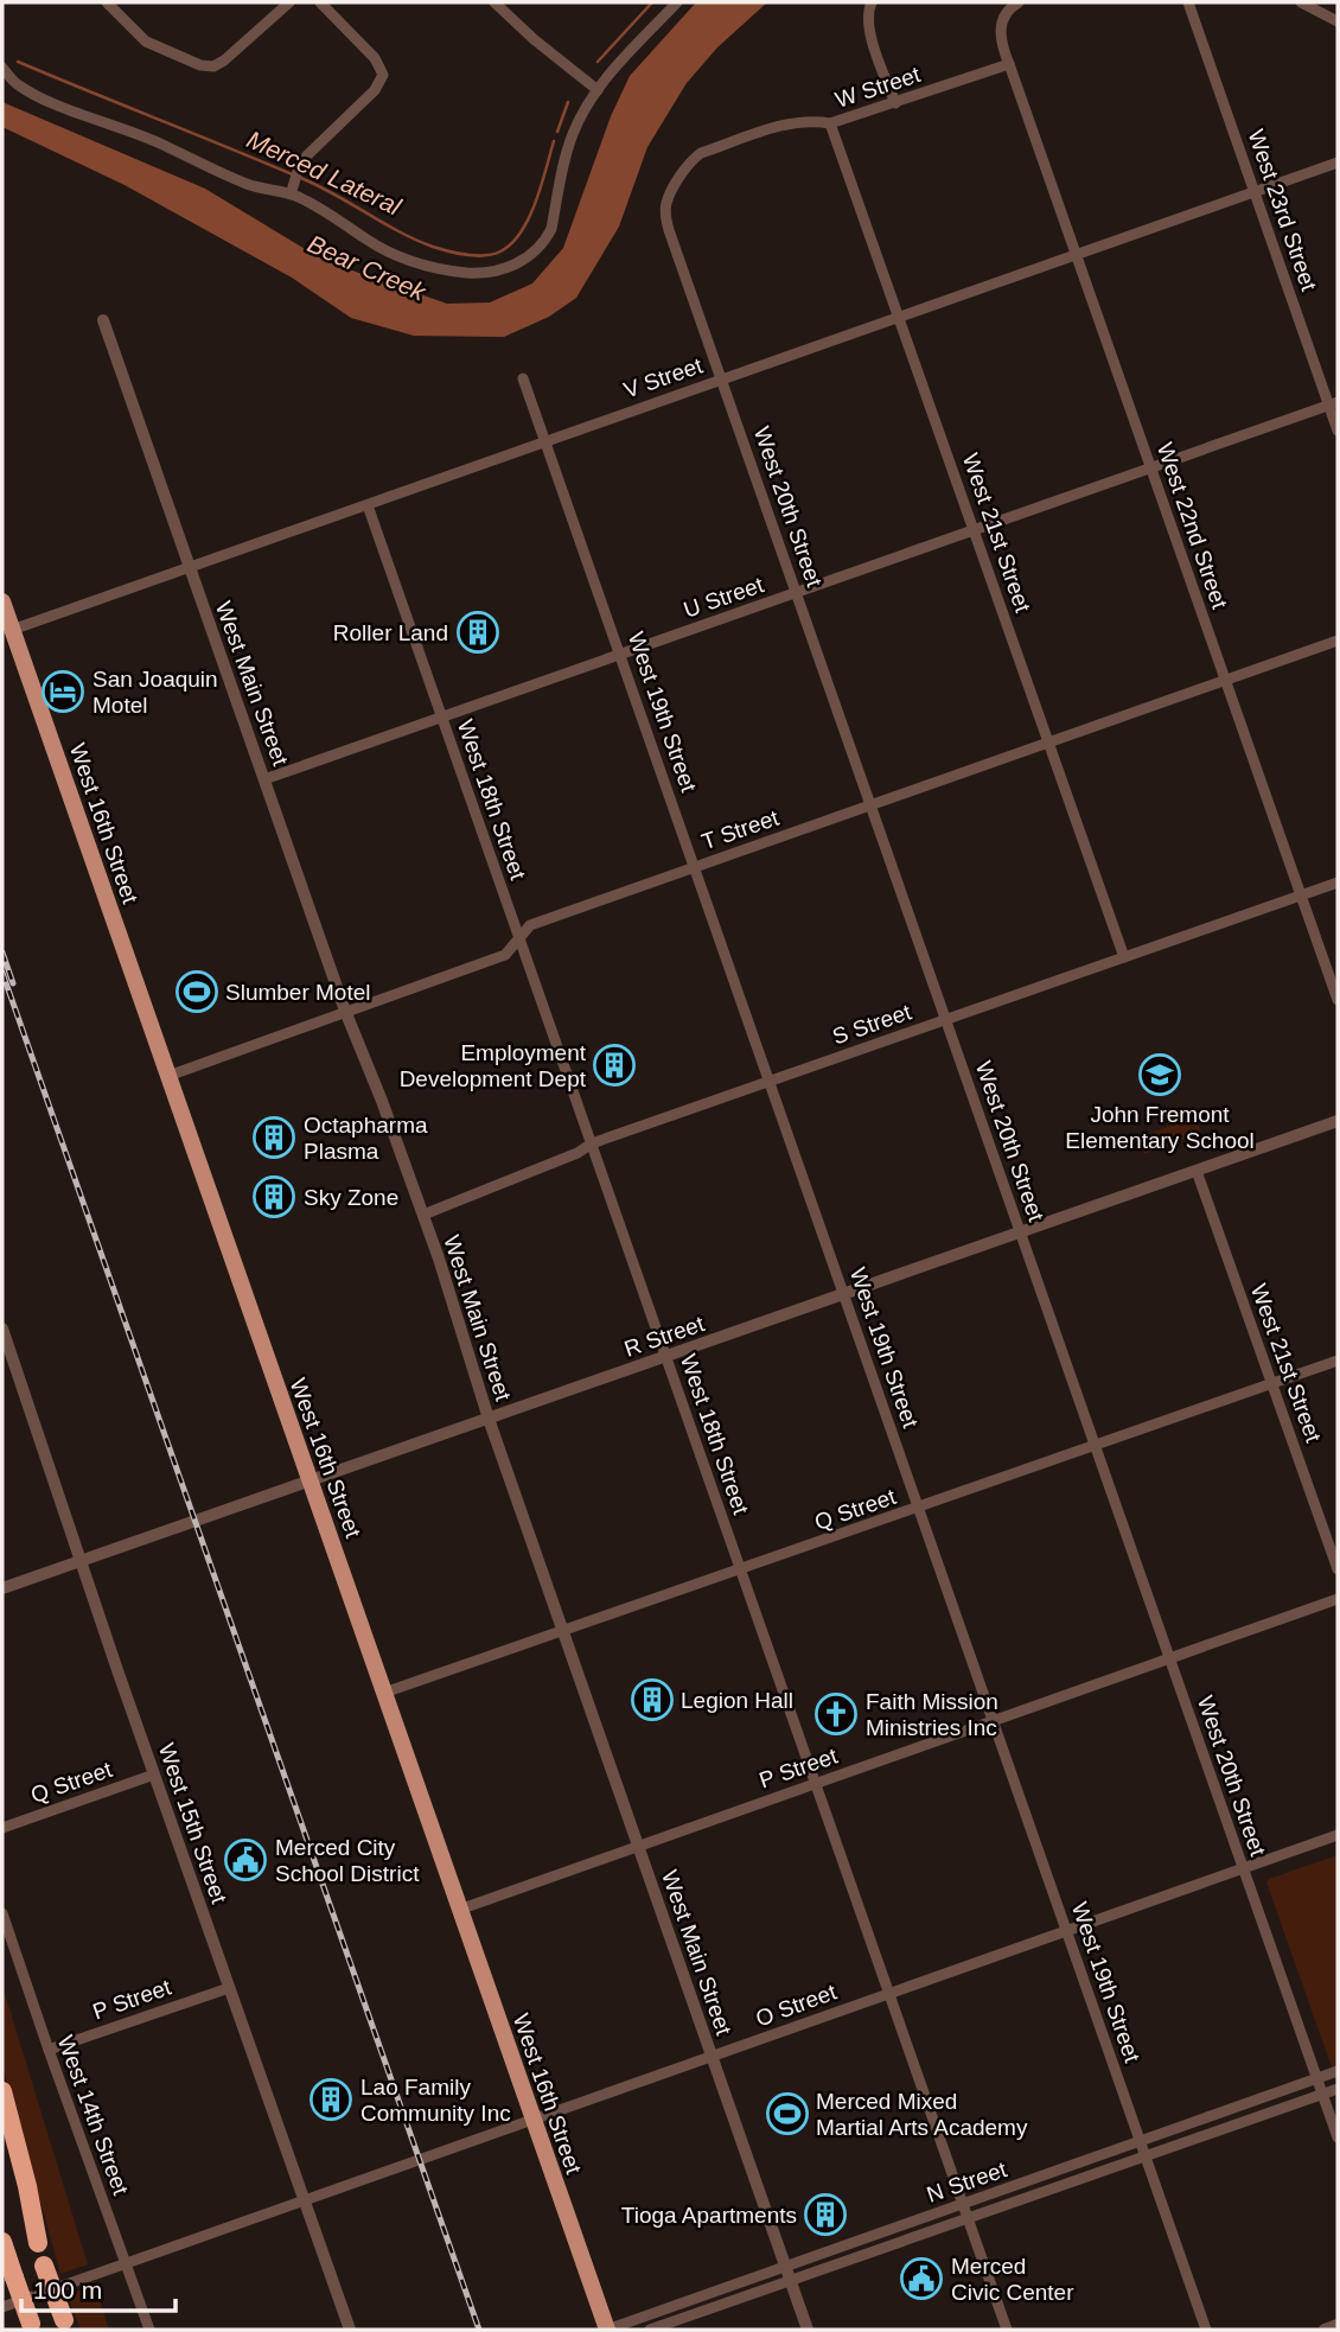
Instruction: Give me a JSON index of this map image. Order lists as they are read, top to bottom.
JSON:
{
  "streets": {
    "main road": ["West 16th Street"],
    "street": [
      "W Street",
      "West 23rd Street",
      "V Street",
      "West 20th Street",
      "West 22nd Street",
      "West 21st Street",
      "U Street",
      "West Main Street",
      "West 19th Street",
      "West 18th Street",
      "T Street",
      "S Street",
      "R Street",
      "Q Street",
      "P Street",
      "West 15th Street",
      "O Street",
      "West 14th Street",
      "N Street"
    ]
  },
  "crossings": [
    ["W Street", "West 20th Street"],
    ["W Street", "West 22nd Street"],
    ["W Street", "West 21st Street"],
    ["West 23rd Street", "V Street"],
    ["West 23rd Street", "U Street"],
    ["V Street", "West 20th Street"],
    ["V Street", "West 22nd Street"],
    ["V Street", "West 21st Street"],
    ["V Street", "West Main Street"],
    ["V Street", "West 19th Street"],
    ["V Street", "West 18th Street"],
    ["V Street", "West 16th Street"],
    ["West 20th Street", "U Street"],
    ["West 20th Street", "T Street"],
    ["West 20th Street", "S Street"],
    ["West 20th Street", "R Street"],
    ["West 20th Street", "Q Street"],
    ["West 20th Street", "P Street"],
    ["West 20th Street", "O Street"],
    ["West 20th Street", "N Street"],
    ["West 22nd Street", "U Street"],
    ["West 22nd Street", "T Street"],
    ["West 22nd Street", "S Street"],
    ["West 21st Street", "U Street"],
    ["West 21st Street", "T Street"],
    ["West 21st Street", "S Street"],
    ["West 21st Street", "R Street"],
    ["West 21st Street", "Q Street"],
    ["U Street", "West Main Street"],
    ["U Street", "West 19th Street"],
    ["U Street", "West 18th Street"],
    ["West Main Street", "T Street"],
    ["West Main Street", "S Street"],
    ["West Main Street", "R Street"],
    ["West Main Street", "Q Street"],
    ["West Main Street", "P Street"],
    ["West Main Street", "O Street"],
    ["West Main Street", "N Street"],
    ["West 19th Street", "T Street"],
    ["West 19th Street", "S Street"],
    ["West 19th Street", "R Street"],
    ["West 19th Street", "Q Street"],
    ["West 19th Street", "P Street"],
    ["West 19th Street", "O Street"],
    ["West 19th Street", "N Street"],
    ["West 18th Street", "T Street"],
    ["West 18th Street", "S Street"],
    ["West 18th Street", "R Street"],
    ["West 18th Street", "Q Street"],
    ["West 18th Street", "P Street"],
    ["West 18th Street", "O Street"],
    ["West 18th Street", "N Street"],
    ["West 16th Street", "T Street"],
    ["West 16th Street", "R Street"],
    ["West 16th Street", "Q Street"],
    ["West 16th Street", "P Street"],
    ["West 16th Street", "O Street"],
    ["West 16th Street", "N Street"],
    ["R Street", "West 15th Street"],
    ["Q Street", "West 15th Street"],
    ["P Street", "West 15th Street"],
    ["P Street", "West 14th Street"],
    ["West 15th Street", "O Street"],
    ["O Street", "West 14th Street"]
  ],
  "water": ["Merced Lateral", "Bear Creek"],
  "places": {
    "building": [
      "Roller Land",
      "Employment Development Dept",
      "Octapharma Plasma",
      "Sky Zone",
      "Legion Hall",
      "Lao Family Community Inc",
      "Tioga Apartments"
    ],
    "hotel": ["San Joaquin Motel"],
    "sports": ["Slumber Motel", "Merced Mixed Martial Arts Academy"],
    "school or university": ["John Fremont Elementary School"],
    "church": ["Faith Mission Ministries Inc"],
    "public building": ["Merced City School District", "Merced Civic Center"]
  },
  "scale_bar": "100 m"
}
